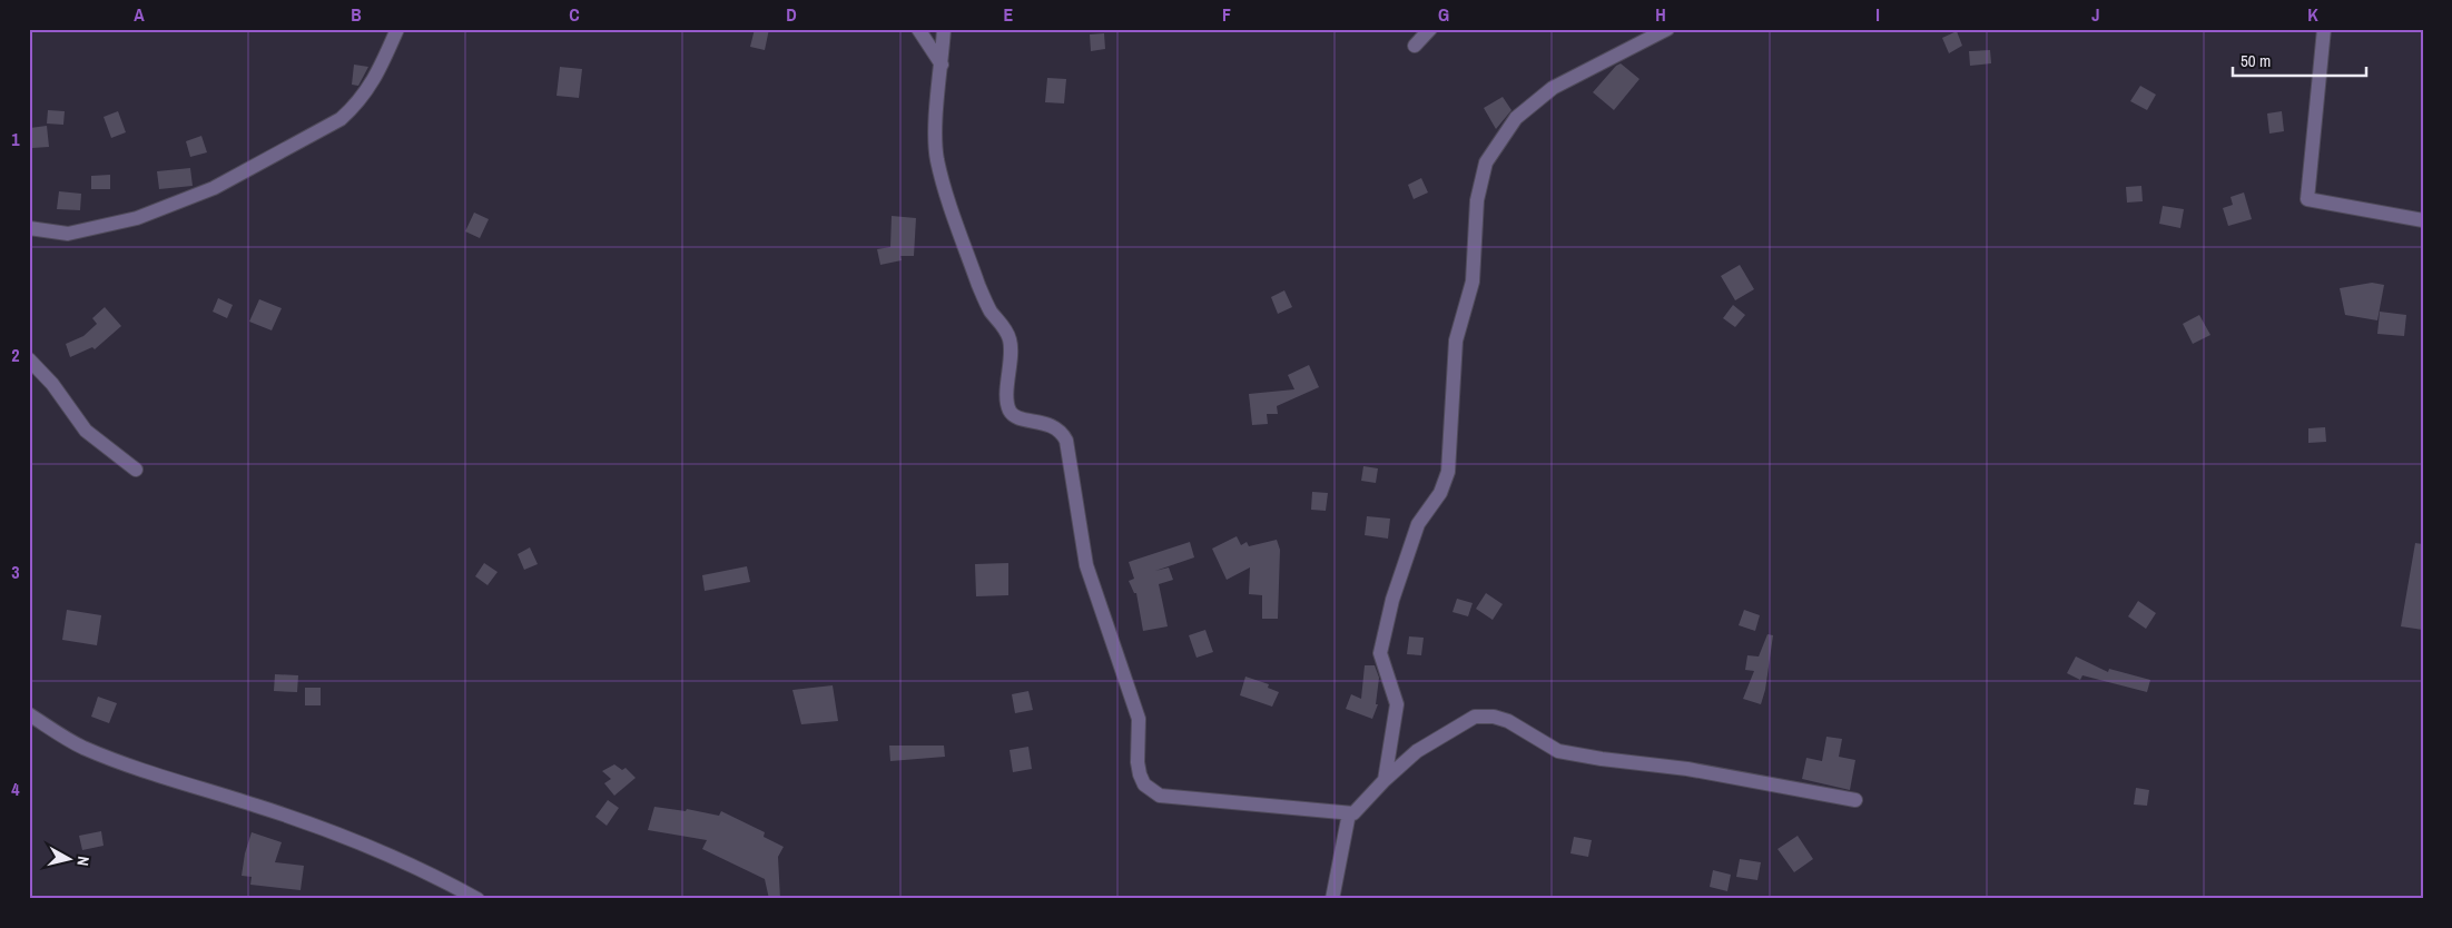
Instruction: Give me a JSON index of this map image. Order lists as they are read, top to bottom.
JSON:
{
  "scale_bar": "50 m",
  "north": "right",
  "grid": {
    "columns": [
      "A",
      "B",
      "C",
      "D",
      "E",
      "F",
      "G",
      "H",
      "I",
      "J",
      "K"
    ],
    "rows": [
      "1",
      "2",
      "3",
      "4"
    ]
  }
}
